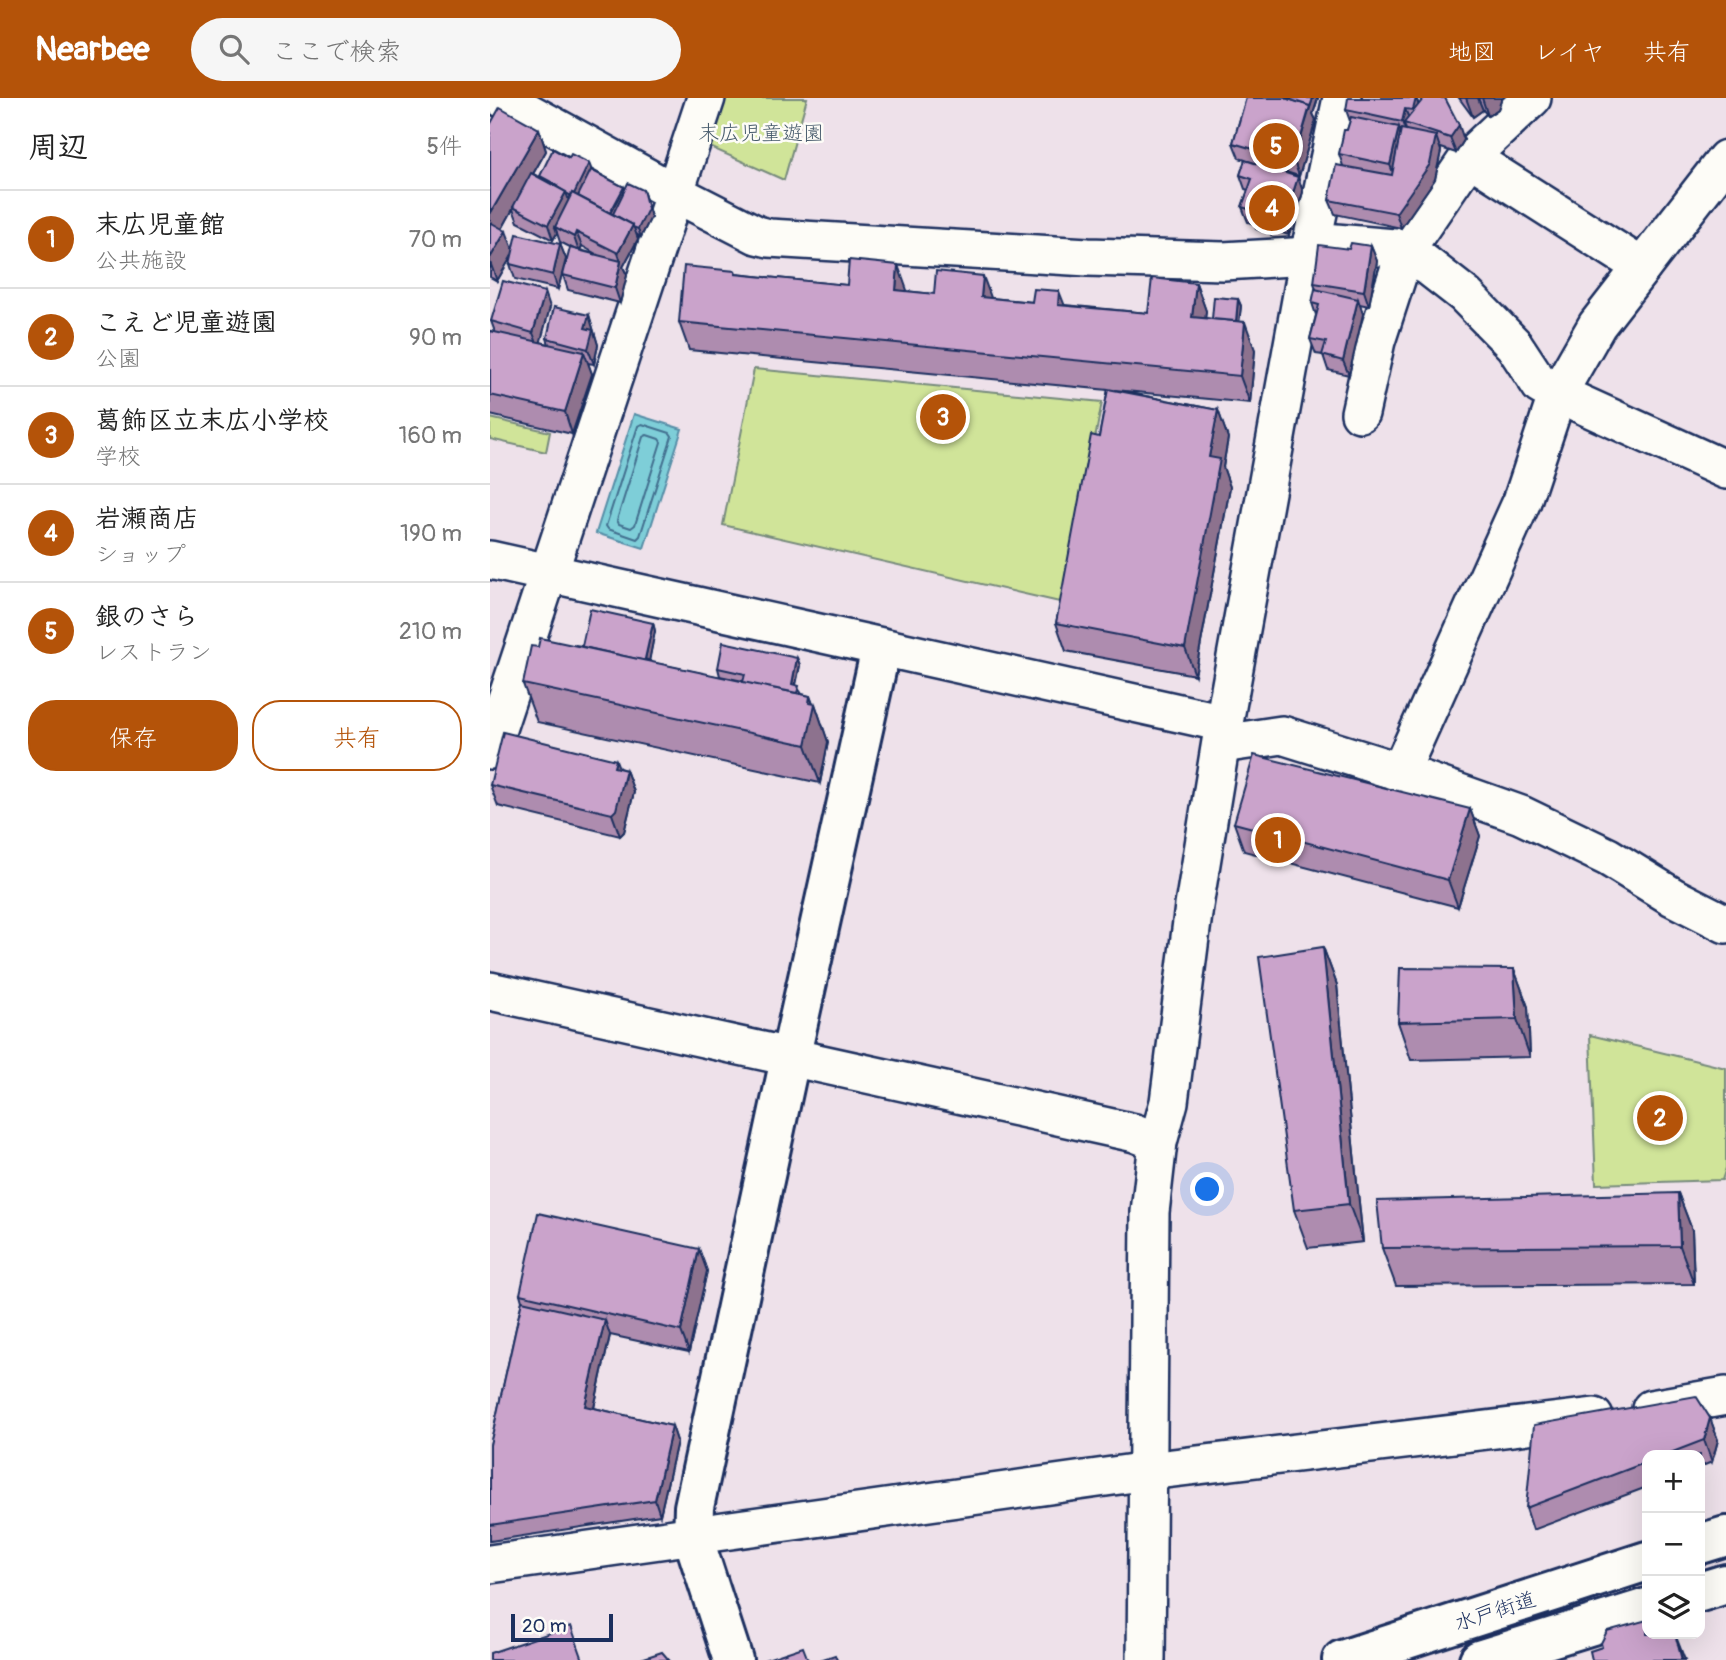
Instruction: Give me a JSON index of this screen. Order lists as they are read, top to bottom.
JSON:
{
  "streets": {
    "main road": ["水戸街道"]
  },
  "parks": ["末広児童遊園"],
  "scale_bar": "20 m",
  "page": {
    "header": "Nearbee",
    "search": "ここで検索",
    "nav": ["地図", "レイヤ", "共有"],
    "heading": ["周辺", "5件"],
    "pins": [
      "5",
      "4",
      "3",
      "1",
      "2"
    ],
    "list": [
      {
        "mark": "1",
        "name": "末広児童館",
        "note": "公共施設",
        "value": "70 m"
      },
      {
        "mark": "2",
        "name": "こえど児童遊園",
        "note": "公園",
        "value": "90 m"
      },
      {
        "mark": "3",
        "name": "葛飾区立末広小学校",
        "note": "学校",
        "value": "160 m"
      },
      {
        "mark": "4",
        "name": "岩瀬商店",
        "note": "ショップ",
        "value": "190 m"
      },
      {
        "mark": "5",
        "name": "銀のさら",
        "note": "レストラン",
        "value": "210 m"
      }
    ],
    "buttons": ["保存", "共有"],
    "map_buttons": ["+", "−"],
    "scale": "20 m"
  }
}
